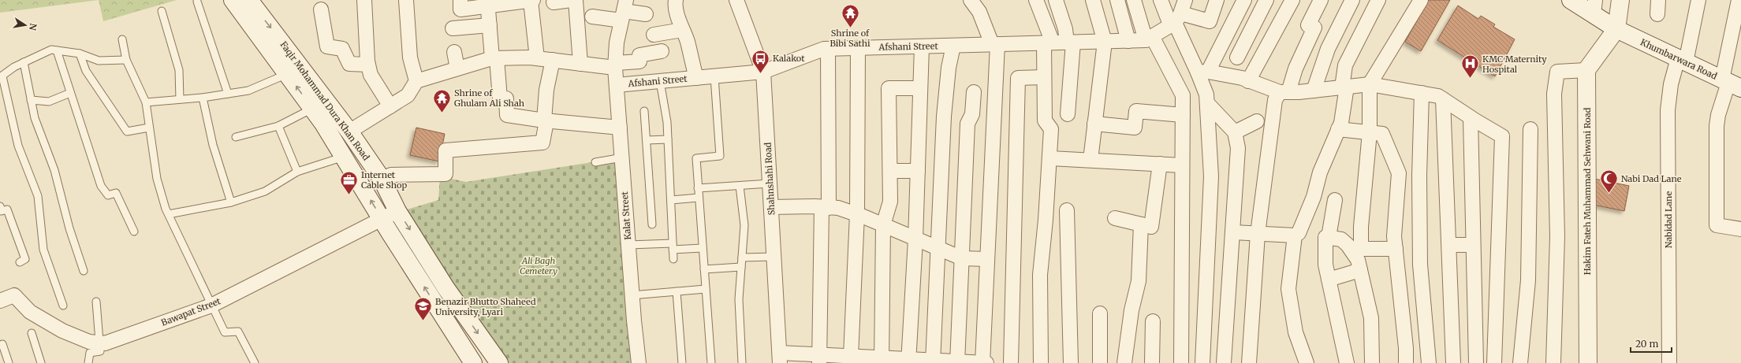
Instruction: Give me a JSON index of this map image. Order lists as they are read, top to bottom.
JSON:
{
  "streets": {
    "main road": ["Khumbarwara Road", "Faqir Mohammad Dura Khan Road", "Hakim Fateh Muhammad Sehwani Road"],
    "street": [
      "Afshani Street",
      "Shahnshahi Road",
      "Kalat Street",
      "Nabidad Lane",
      "Bawapat Street"
    ]
  },
  "crossings": [
    ["Afshani Street", "Shahnshahi Road"],
    ["Afshani Street", "Kalat Street"],
    ["Khumbarwara Road", "Nabidad Lane"],
    ["Faqir Mohammad Dura Khan Road", "Bawapat Street"]
  ],
  "parks": ["Ali Bagh Cemetery"],
  "places": {
    "temple": ["Shrine of Bibi Sathi", "Shrine of Ghulam Ali Shah"],
    "bus stop": ["Kalakot"],
    "hospital": ["KMC Maternity Hospital"],
    "mosque": ["Nabi Dad Lane"],
    "office": ["Internet Cable Shop"],
    "school or university": ["Benazir Bhutto Shaheed University, Lyari"]
  },
  "scale_bar": "20 m",
  "north": "right"
}
